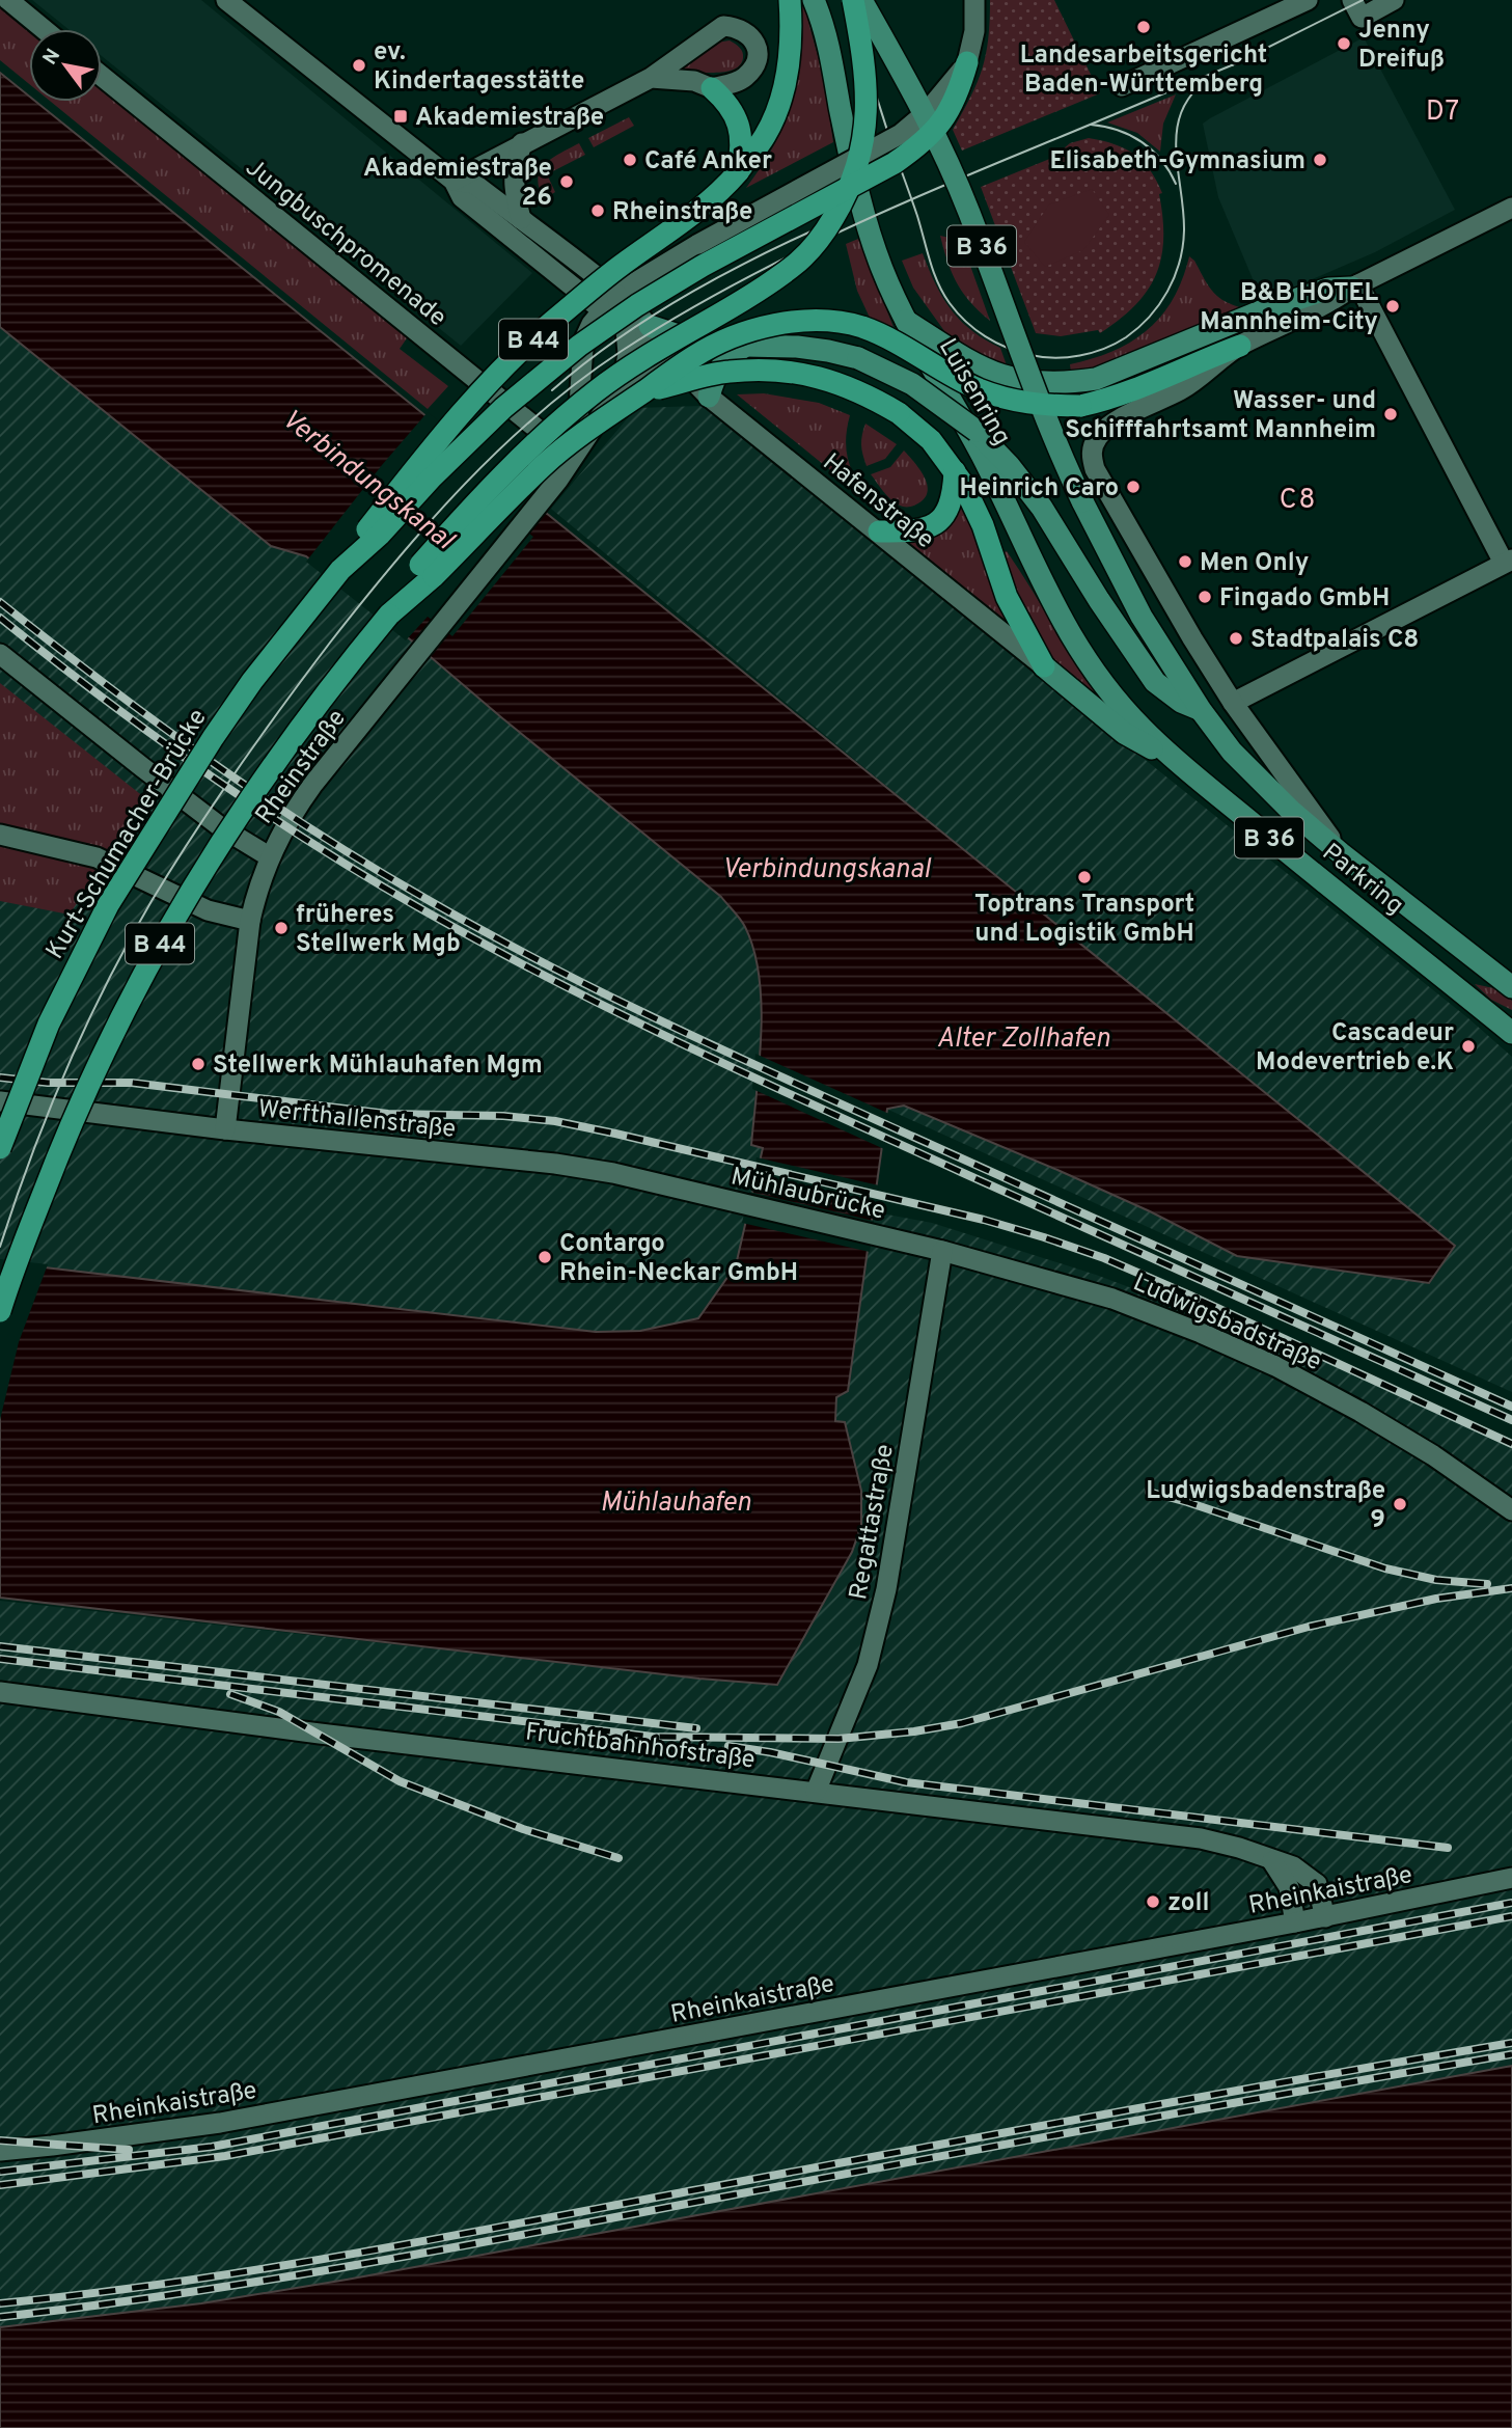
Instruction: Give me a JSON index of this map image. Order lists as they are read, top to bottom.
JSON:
{
  "streets": {
    "highway": ["B 44", "Kurt-Schumacher-Brücke"],
    "main road": ["B 36", "Luisenring", "Parkring"],
    "street": [
      "Jungbuschpromenade",
      "Hafenstraße",
      "Rheinstraße",
      "Werfthallenstraße",
      "Mühlaubrücke",
      "Ludwigsbadstraße",
      "Regattastraße",
      "Fruchtbahnhofstraße",
      "Rheinkaistraße"
    ]
  },
  "crossings": [
    ["Jungbuschpromenade", "Rheinstraße"],
    ["B 36", "Luisenring"],
    ["B 36", "Hafenstraße"],
    ["B 36", "Parkring"],
    ["B 44", "Kurt-Schumacher-Brücke"],
    ["Luisenring", "Parkring"],
    ["Rheinstraße", "Werfthallenstraße"],
    ["Werfthallenstraße", "Mühlaubrücke"],
    ["Mühlaubrücke", "Ludwigsbadstraße"],
    ["Ludwigsbadstraße", "Regattastraße"],
    ["Regattastraße", "Fruchtbahnhofstraße"],
    ["Fruchtbahnhofstraße", "Rheinkaistraße"]
  ],
  "districts": ["D7", "C8"],
  "water": ["Verbindungskanal", "Alter Zollhafen", "Mühlauhafen"],
  "places": {
    "other": [
      "Landesarbeitsgericht Baden-Württemberg",
      "Jenny Dreifuß",
      "ev. Kindertagesstätte",
      "Café Anker",
      "Elisabeth-Gymnasium",
      "Akademiestraße 26",
      "Rheinstraße",
      "B&B HOTEL Mannheim-City",
      "Wasser- und Schifffahrtsamt Mannheim",
      "Heinrich Caro",
      "Men Only",
      "Fingado GmbH",
      "Stadtpalais C8",
      "Toptrans Transport und Logistik GmbH",
      "früheres Stellwerk Mgb",
      "Cascadeur Modevertrieb e.K",
      "Stellwerk Mühlauhafen Mgm",
      "Contargo Rhein-Neckar GmbH",
      "Ludwigsbadenstraße 9",
      "zoll"
    ],
    "transit": ["Akademiestraße"]
  },
  "north": "top left"
}
